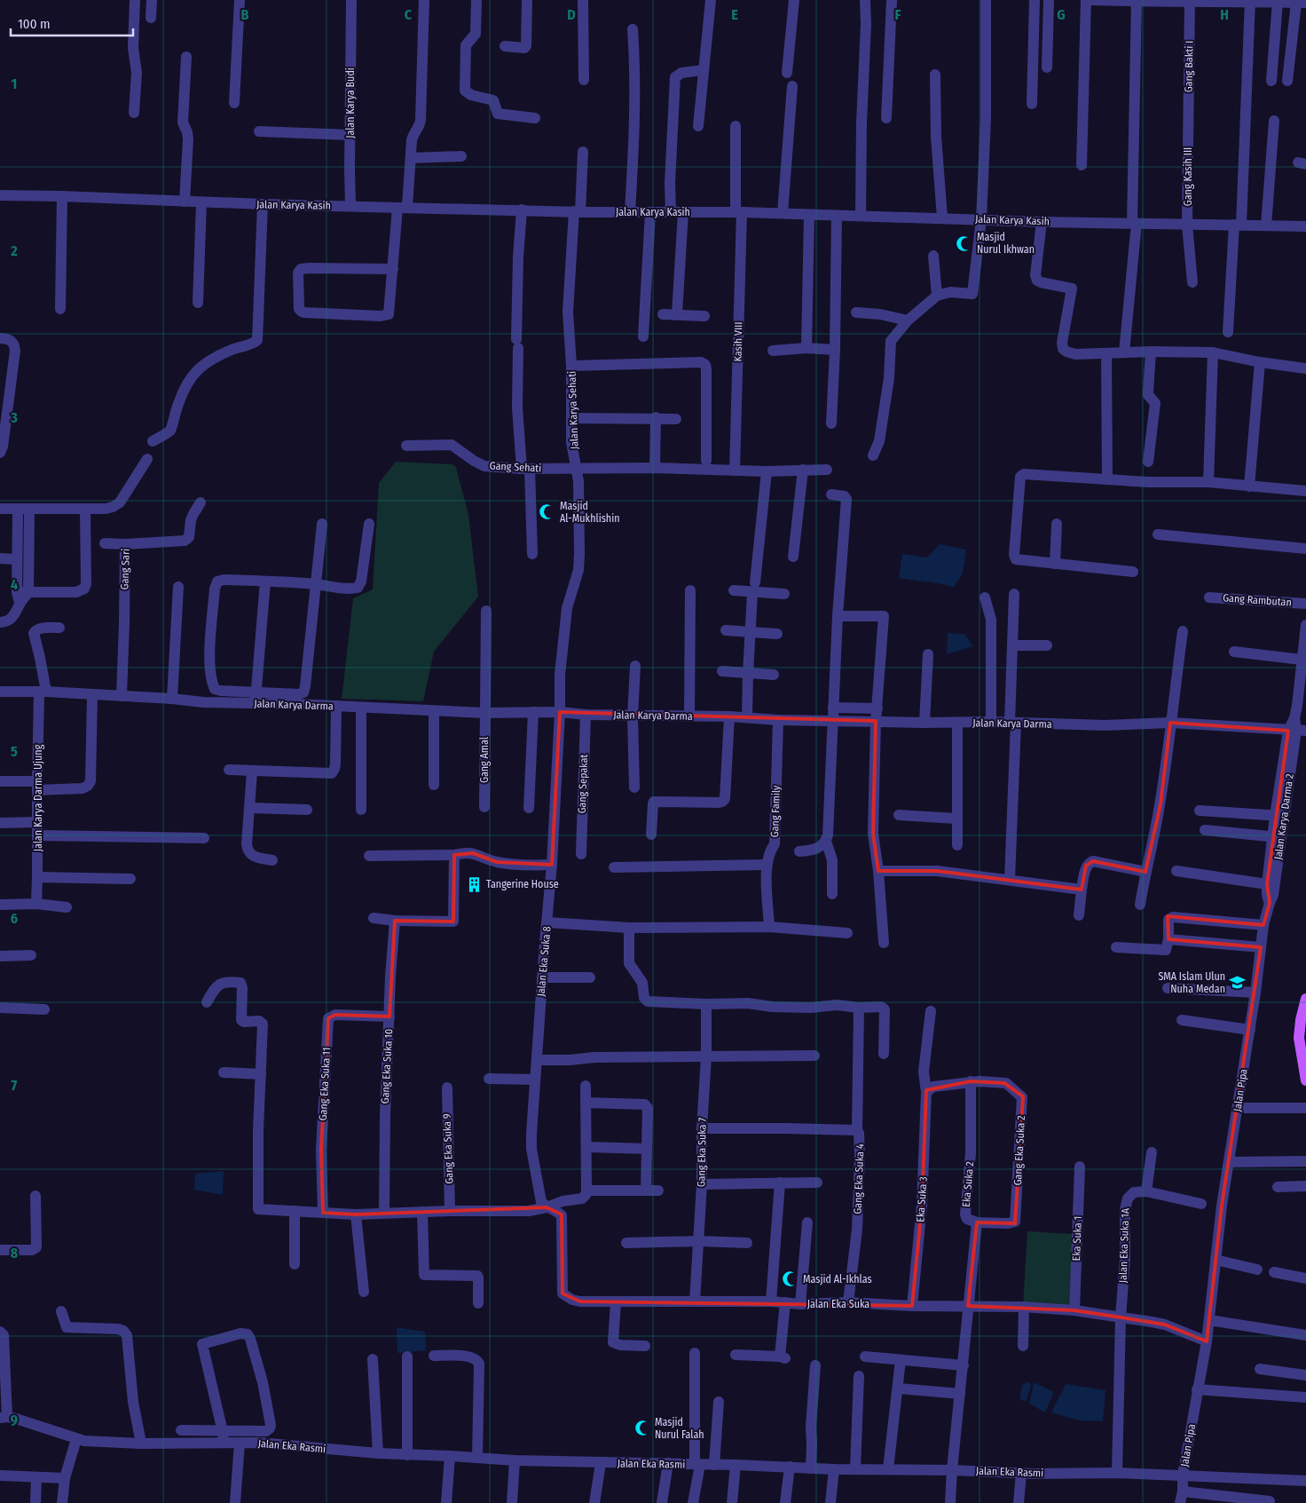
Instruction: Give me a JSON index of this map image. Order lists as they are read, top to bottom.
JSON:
{
  "streets": {
    "street": [
      "Gang Bakti I",
      "Jalan Karya Budi",
      "Gang Kasih III",
      "Jalan Karya Kasih",
      "Kasih VIII",
      "Jalan Karya Sehati",
      "Gang Sehati",
      "Gang Sari",
      "Gang Rambutan",
      "Jalan Karya Darma",
      "Gang Amal",
      "Gang Sepakat",
      "Jalan Karya Darma Ujung",
      "Gang Family",
      "Jalan Karya Darma 2",
      "Jalan Eka Suka 8",
      "Gang Eka Suka 10",
      "Gang Eka Suka 11",
      "Jalan Pipa",
      "Gang Eka Suka 9",
      "Gang Eka Suka 2",
      "Gang Eka Suka 7",
      "Gang Eka Suka 4",
      "Eka Suka 2",
      "Eka Suka 3",
      "Eka Suka 1",
      "Jalan Eka Suka 1A",
      "Jalan Eka Suka",
      "Jalan Eka Rasmi"
    ]
  },
  "crossings": [
    ["Gang Bakti I", "Gang Kasih III"],
    ["Jalan Karya Budi", "Jalan Karya Kasih"],
    ["Gang Kasih III", "Jalan Karya Kasih"],
    ["Jalan Karya Kasih", "Kasih VIII"],
    ["Jalan Karya Kasih", "Jalan Karya Sehati"],
    ["Kasih VIII", "Gang Sehati"],
    ["Jalan Karya Sehati", "Gang Sehati"],
    ["Jalan Karya Sehati", "Jalan Karya Darma"],
    ["Jalan Karya Sehati", "Jalan Eka Suka 8"],
    ["Gang Sari", "Jalan Karya Darma"],
    ["Jalan Karya Darma", "Gang Amal"],
    ["Jalan Karya Darma", "Gang Sepakat"],
    ["Jalan Karya Darma", "Jalan Karya Darma Ujung"],
    ["Jalan Karya Darma", "Gang Family"],
    ["Jalan Karya Darma", "Jalan Karya Darma 2"],
    ["Jalan Karya Darma", "Jalan Eka Suka 8"],
    ["Jalan Karya Darma 2", "Jalan Pipa"],
    ["Jalan Eka Suka 8", "Jalan Eka Suka"],
    ["Gang Eka Suka 10", "Gang Eka Suka 11"],
    ["Jalan Pipa", "Jalan Eka Suka"],
    ["Jalan Pipa", "Jalan Eka Rasmi"],
    ["Gang Eka Suka 2", "Eka Suka 2"],
    ["Gang Eka Suka 7", "Gang Eka Suka 4"],
    ["Gang Eka Suka 7", "Jalan Eka Suka"],
    ["Gang Eka Suka 4", "Jalan Eka Suka"],
    ["Eka Suka 2", "Jalan Eka Suka"],
    ["Eka Suka 2", "Jalan Eka Rasmi"],
    ["Eka Suka 3", "Jalan Eka Suka"],
    ["Eka Suka 1", "Jalan Eka Suka"],
    ["Jalan Eka Suka 1A", "Jalan Eka Suka"],
    ["Jalan Eka Suka 1A", "Jalan Eka Rasmi"]
  ],
  "places": {
    "mosque": [
      "Masjid Nurul Ikhwan",
      "Masjid Al-Mukhlishin",
      "Masjid Al-Ikhlas",
      "Masjid Nurul Falah"
    ],
    "building": ["Tangerine House"],
    "school or university": ["SMA Islam Ulun Nuha Medan"]
  },
  "scale_bar": "100 m",
  "grid": {
    "columns": [
      "B",
      "C",
      "D",
      "E",
      "F",
      "G",
      "H"
    ],
    "rows": [
      "1",
      "2",
      "3",
      "4",
      "5",
      "6",
      "7",
      "8",
      "9"
    ]
  }
}
